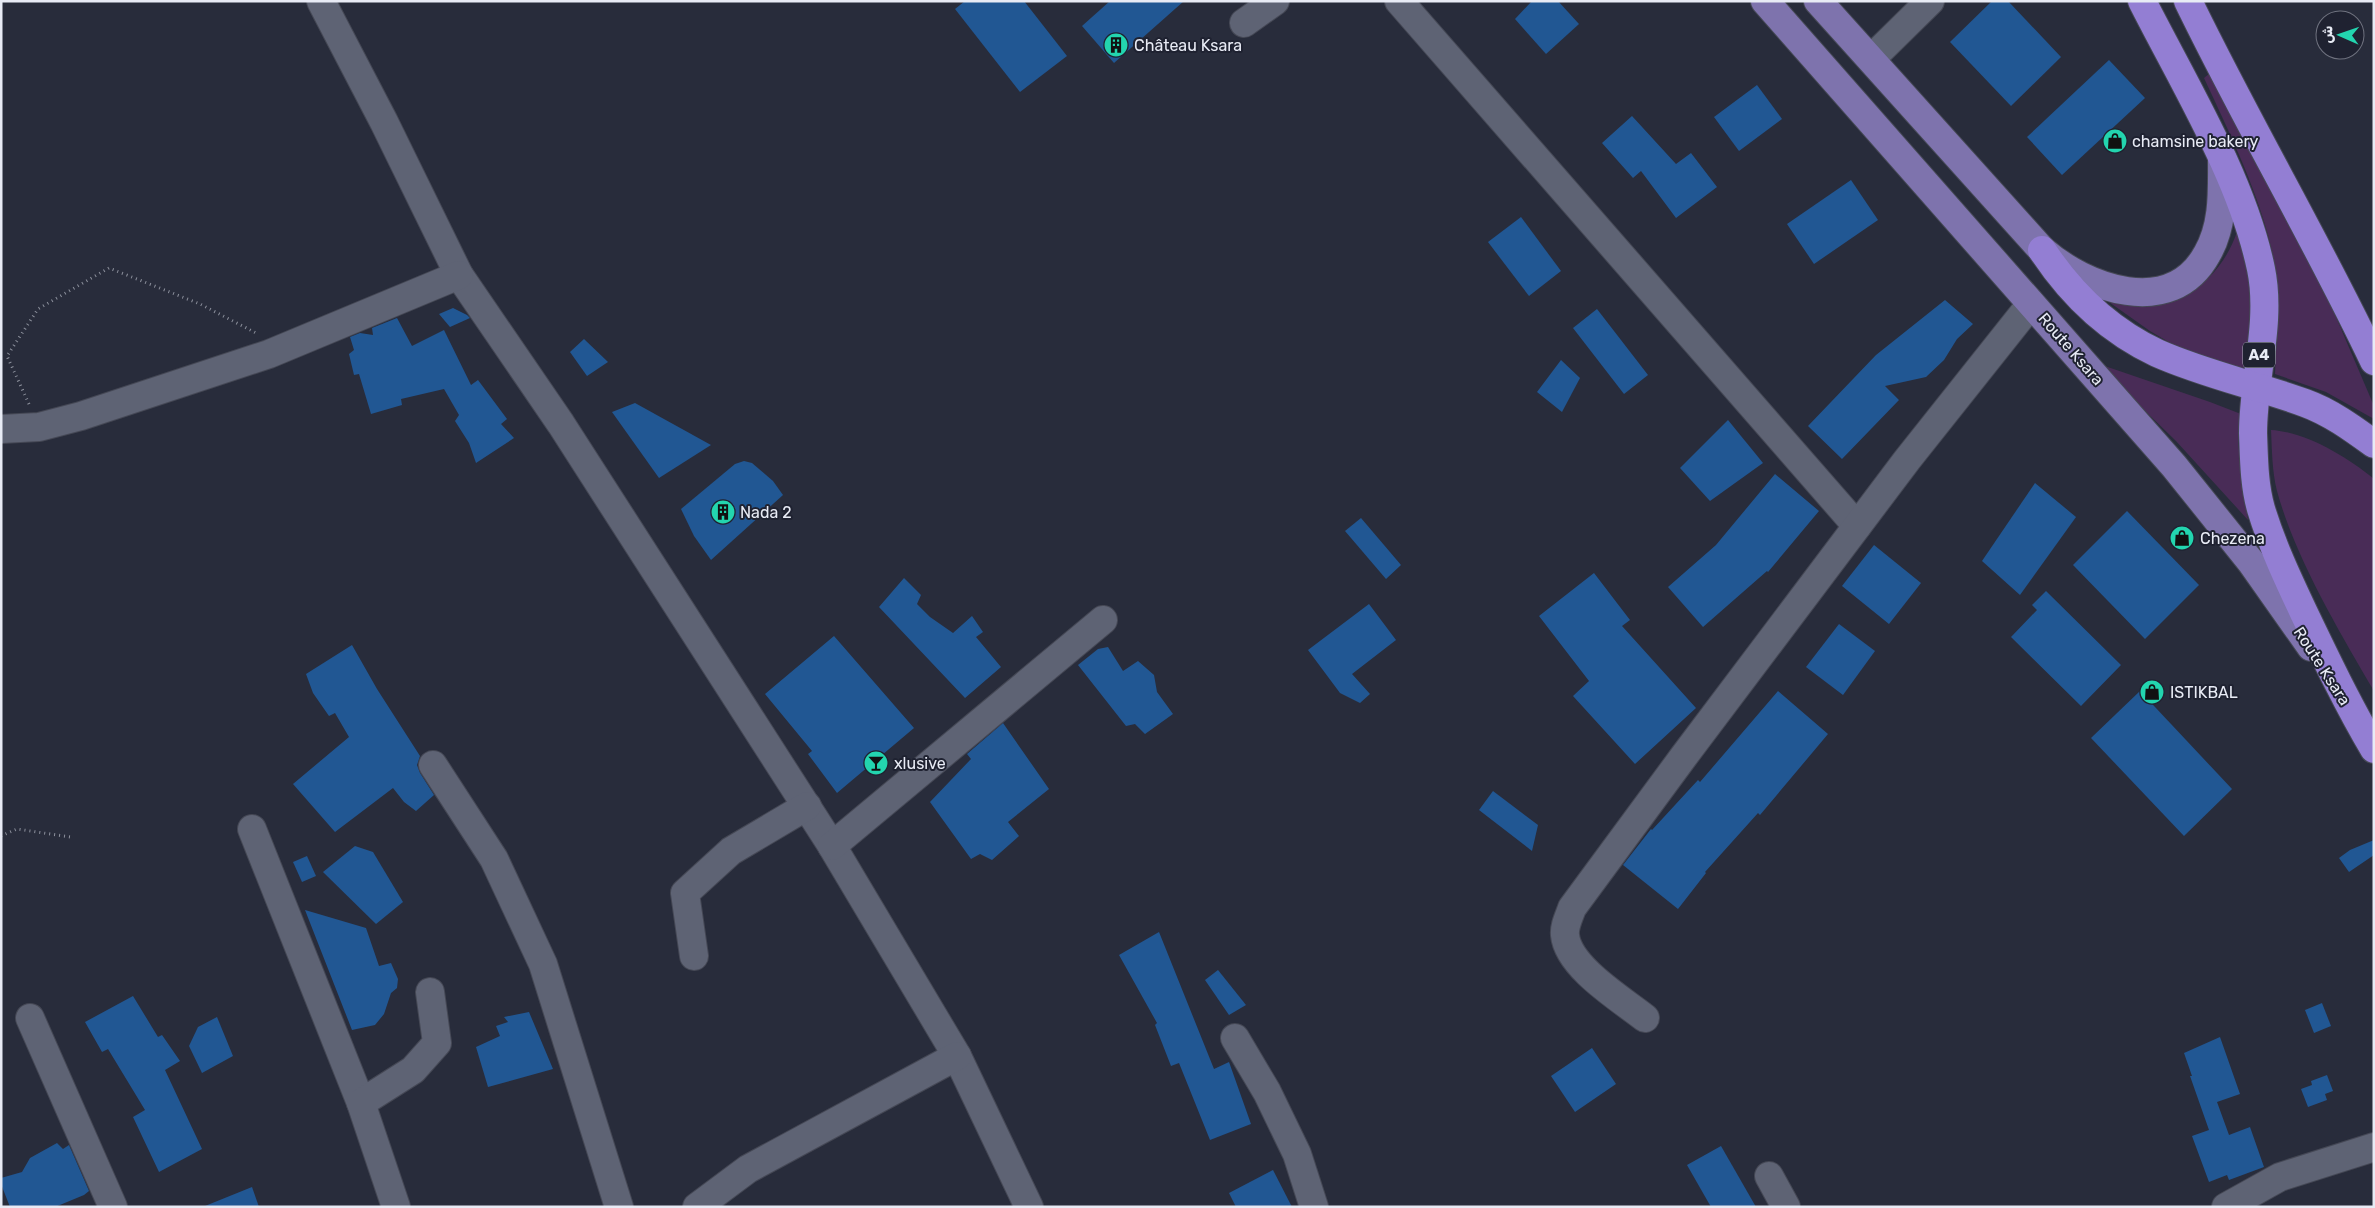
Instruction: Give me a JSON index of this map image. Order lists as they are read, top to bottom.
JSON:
{
  "streets": {
    "highway": ["A4"],
    "main road": ["Route Ksara"]
  },
  "crossings": [
    ["Route Ksara", "A4"]
  ],
  "places": {
    "building": ["Château Ksara", "Nada 2"],
    "shop": ["chamsine bakery", "Chezena", "ISTIKBAL"],
    "bar": ["xlusive"]
  },
  "north": "left"
}
